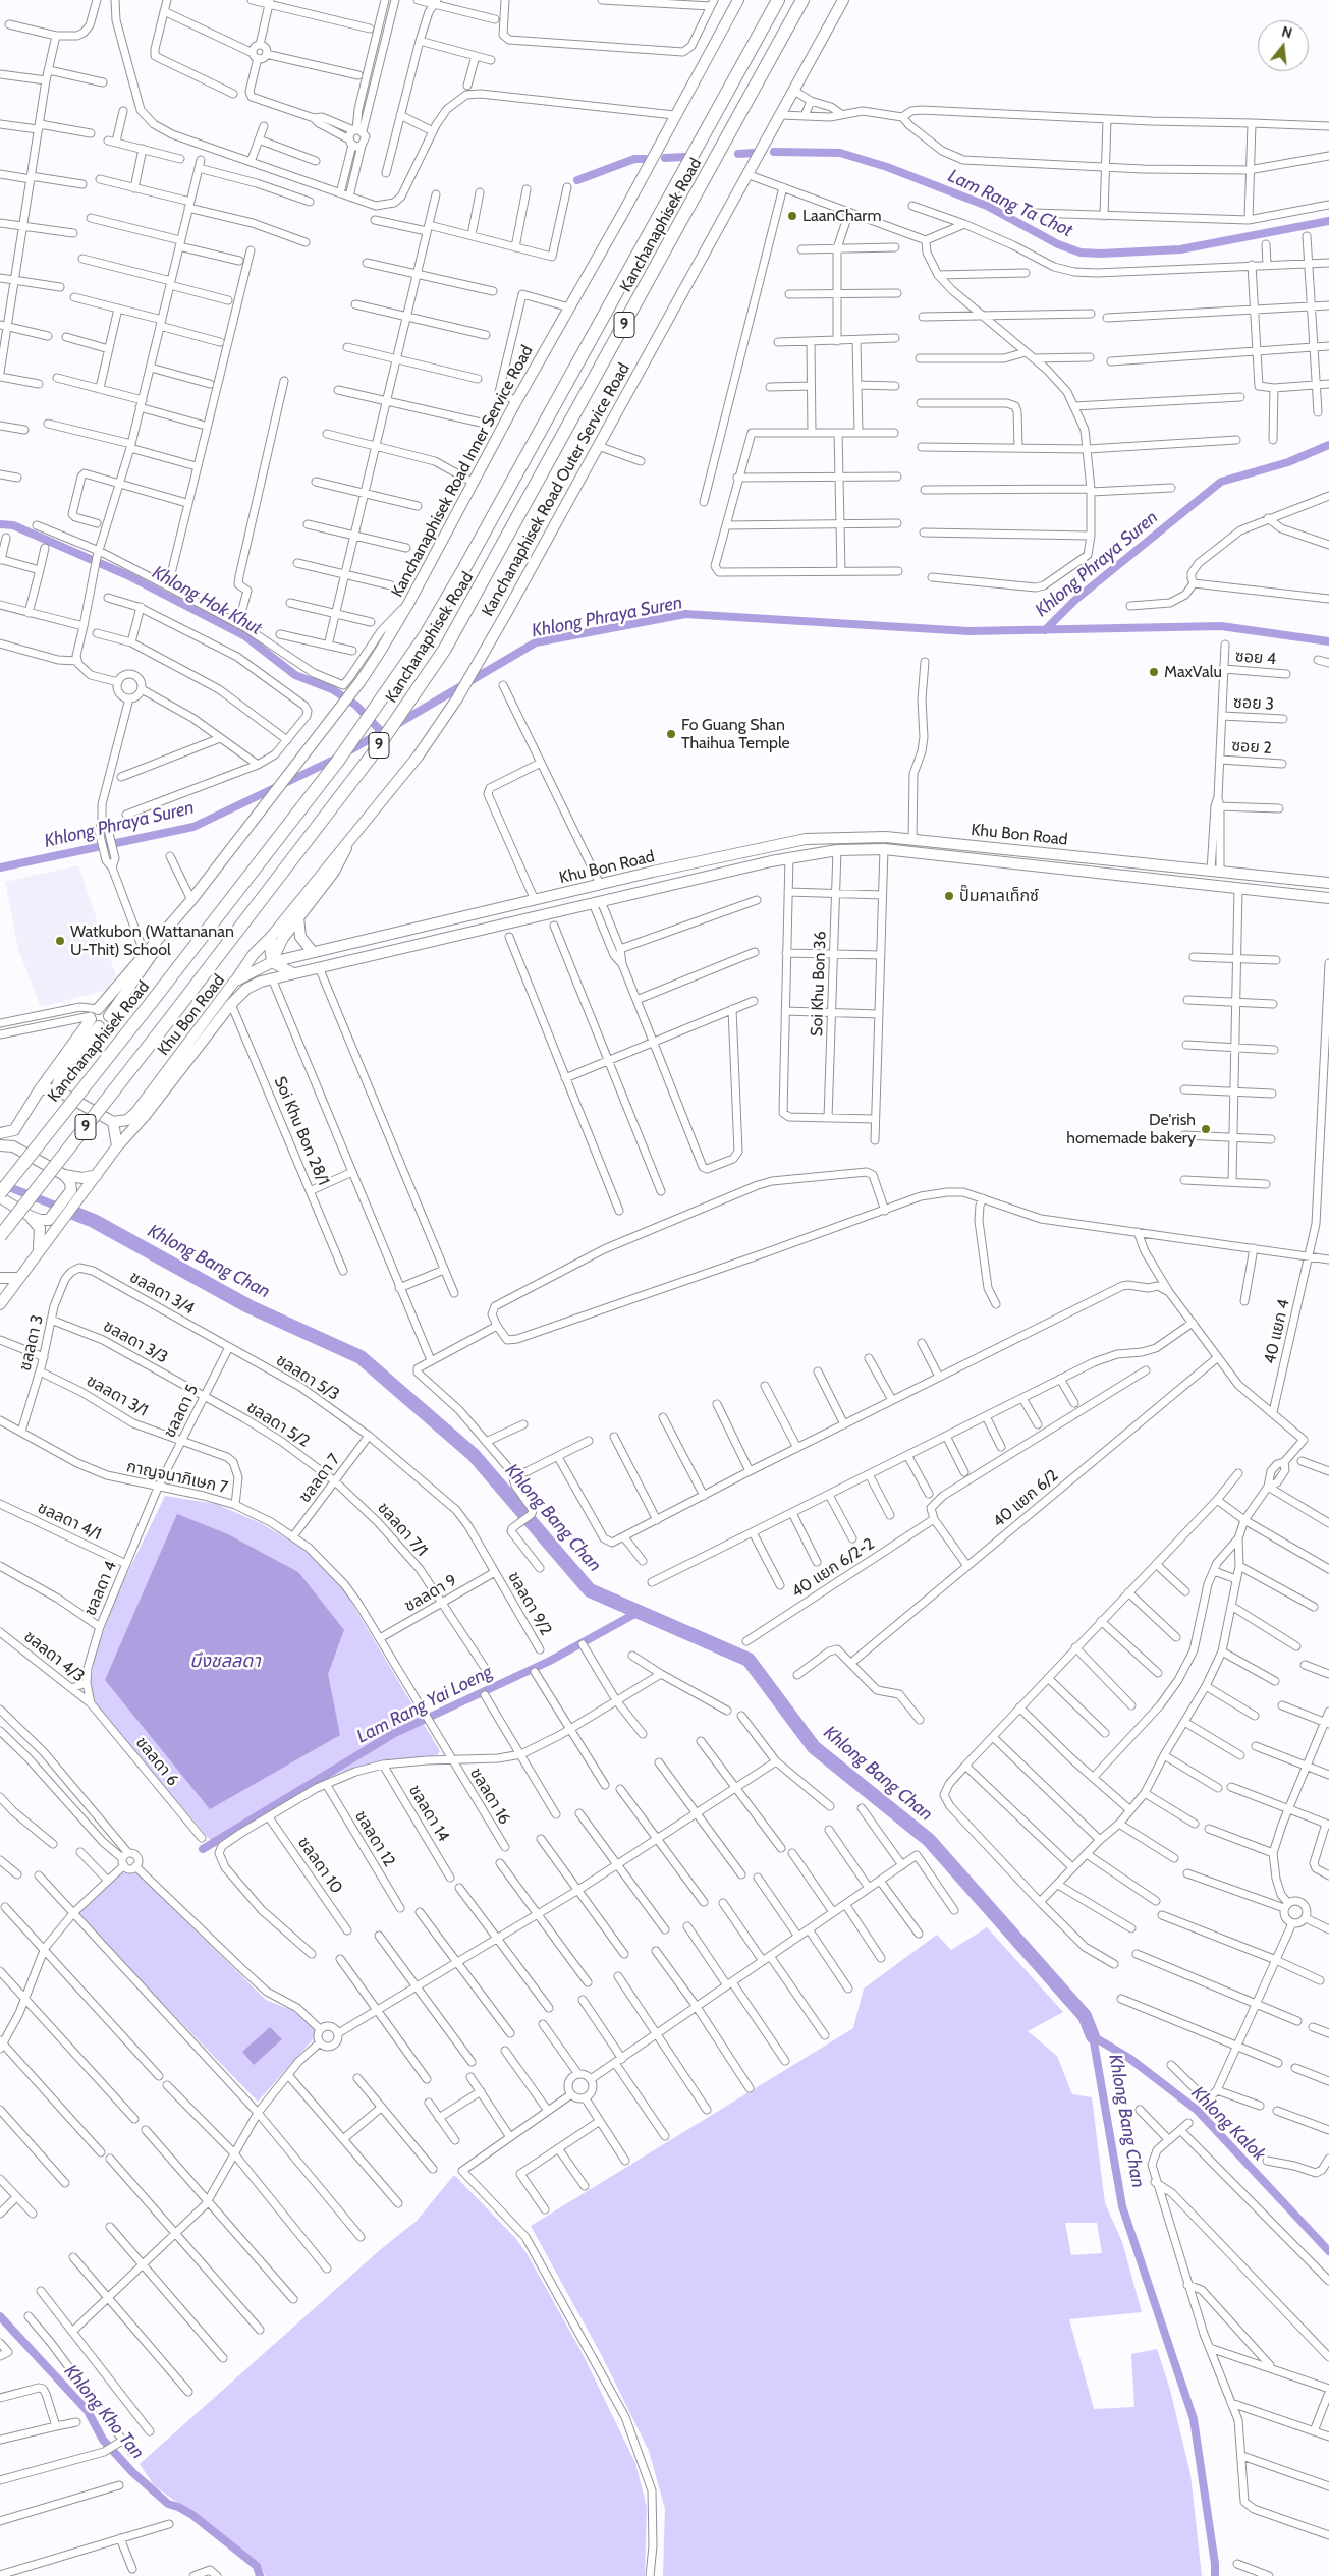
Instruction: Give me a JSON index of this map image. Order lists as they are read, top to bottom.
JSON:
{
  "streets": {
    "highway": ["Kanchanaphisek Road", "9"],
    "main road": ["Kanchanaphisek Road Inner Service Road", "Kanchanaphisek Road Outer Service Road", "Khu Bon Road"],
    "street": [
      "ซอย 4",
      "ซอย 3",
      "ซอย 2",
      "Soi Khu Bon 36",
      "Soi Khu Bon 28/1",
      "ชลลดา 3/4",
      "40 แยก 4",
      "ชลลดา 3/3",
      "ชลลดา 3",
      "ชลลดา 5/3",
      "ชลลดา 3/1",
      "ชลลดา 5",
      "ชลลดา 5/2",
      "กาญจนาภิเษก 7",
      "ชลลดา 7",
      "40 แยก 6/2",
      "ชลลดา 4/1",
      "ชลลดา 7/1",
      "40 แยก 6/2-2",
      "ชลลดา 4",
      "ชลลดา 9",
      "ชลลดา 9/2",
      "ชลลดา 4/3",
      "ชลลดา 6",
      "ชลลดา 16",
      "ชลลดา 14",
      "ชลลดา 12",
      "ชลลดา 10"
    ]
  },
  "crossings": [
    ["Kanchanaphisek Road Inner Service Road", "Khu Bon Road"],
    ["Kanchanaphisek Road Outer Service Road", "Khu Bon Road"],
    ["Khu Bon Road", "Soi Khu Bon 36"],
    ["Khu Bon Road", "Soi Khu Bon 28/1"],
    ["ชลลดา 3/4", "ชลลดา 3"],
    ["ชลลดา 3/4", "ชลลดา 5/3"],
    ["ชลลดา 3/4", "ชลลดา 5"],
    ["ชลลดา 3/3", "ชลลดา 3"],
    ["ชลลดา 3/3", "ชลลดา 5"],
    ["ชลลดา 3/3", "ชลลดา 5/2"],
    ["ชลลดา 3", "ชลลดา 3/1"],
    ["ชลลดา 3", "กาญจนาภิเษก 7"],
    ["ชลลดา 5/3", "ชลลดา 5"],
    ["ชลลดา 5/3", "ชลลดา 7"],
    ["ชลลดา 5/3", "ชลลดา 9"],
    ["ชลลดา 5/3", "ชลลดา 9/2"],
    ["ชลลดา 3/1", "ชลลดา 5"],
    ["ชลลดา 3/1", "กาญจนาภิเษก 7"],
    ["ชลลดา 5", "ชลลดา 5/2"],
    ["ชลลดา 5", "กาญจนาภิเษก 7"],
    ["ชลลดา 5", "ชลลดา 4"],
    ["ชลลดา 5/2", "ชลลดา 7"],
    ["ชลลดา 5/2", "ชลลดา 7/1"],
    ["กาญจนาภิเษก 7", "ชลลดา 7"],
    ["กาญจนาภิเษก 7", "ชลลดา 4"],
    ["กาญจนาภิเษก 7", "ชลลดา 9"],
    ["กาญจนาภิเษก 7", "ชลลดา 16"],
    ["ชลลดา 7", "ชลลดา 7/1"],
    ["ชลลดา 4/1", "ชลลดา 4"],
    ["ชลลดา 7/1", "ชลลดา 9"],
    ["ชลลดา 4", "ชลลดา 4/3"],
    ["ชลลดา 4", "ชลลดา 6"],
    ["ชลลดา 9", "ชลลดา 9/2"],
    ["ชลลดา 4/3", "ชลลดา 6"]
  ],
  "water": [
    "Lam Rang Ta Chot",
    "Khlong Phraya Suren",
    "Khlong Hok Khut",
    "Khlong Bang Chan",
    "บึงชลลดา",
    "Lam Rang Yai Loeng",
    "Khlong Kalok",
    "Khlong Kho Tan"
  ],
  "places": [
    "LaanCharm",
    "MaxValu",
    "Fo Guang Shan Thaihua Temple",
    "ปั๊มคาลเท็กซ์",
    "Watkubon (Wattananan U-Thit) School",
    "De'rish homemade bakery"
  ],
  "north": "top"
}
